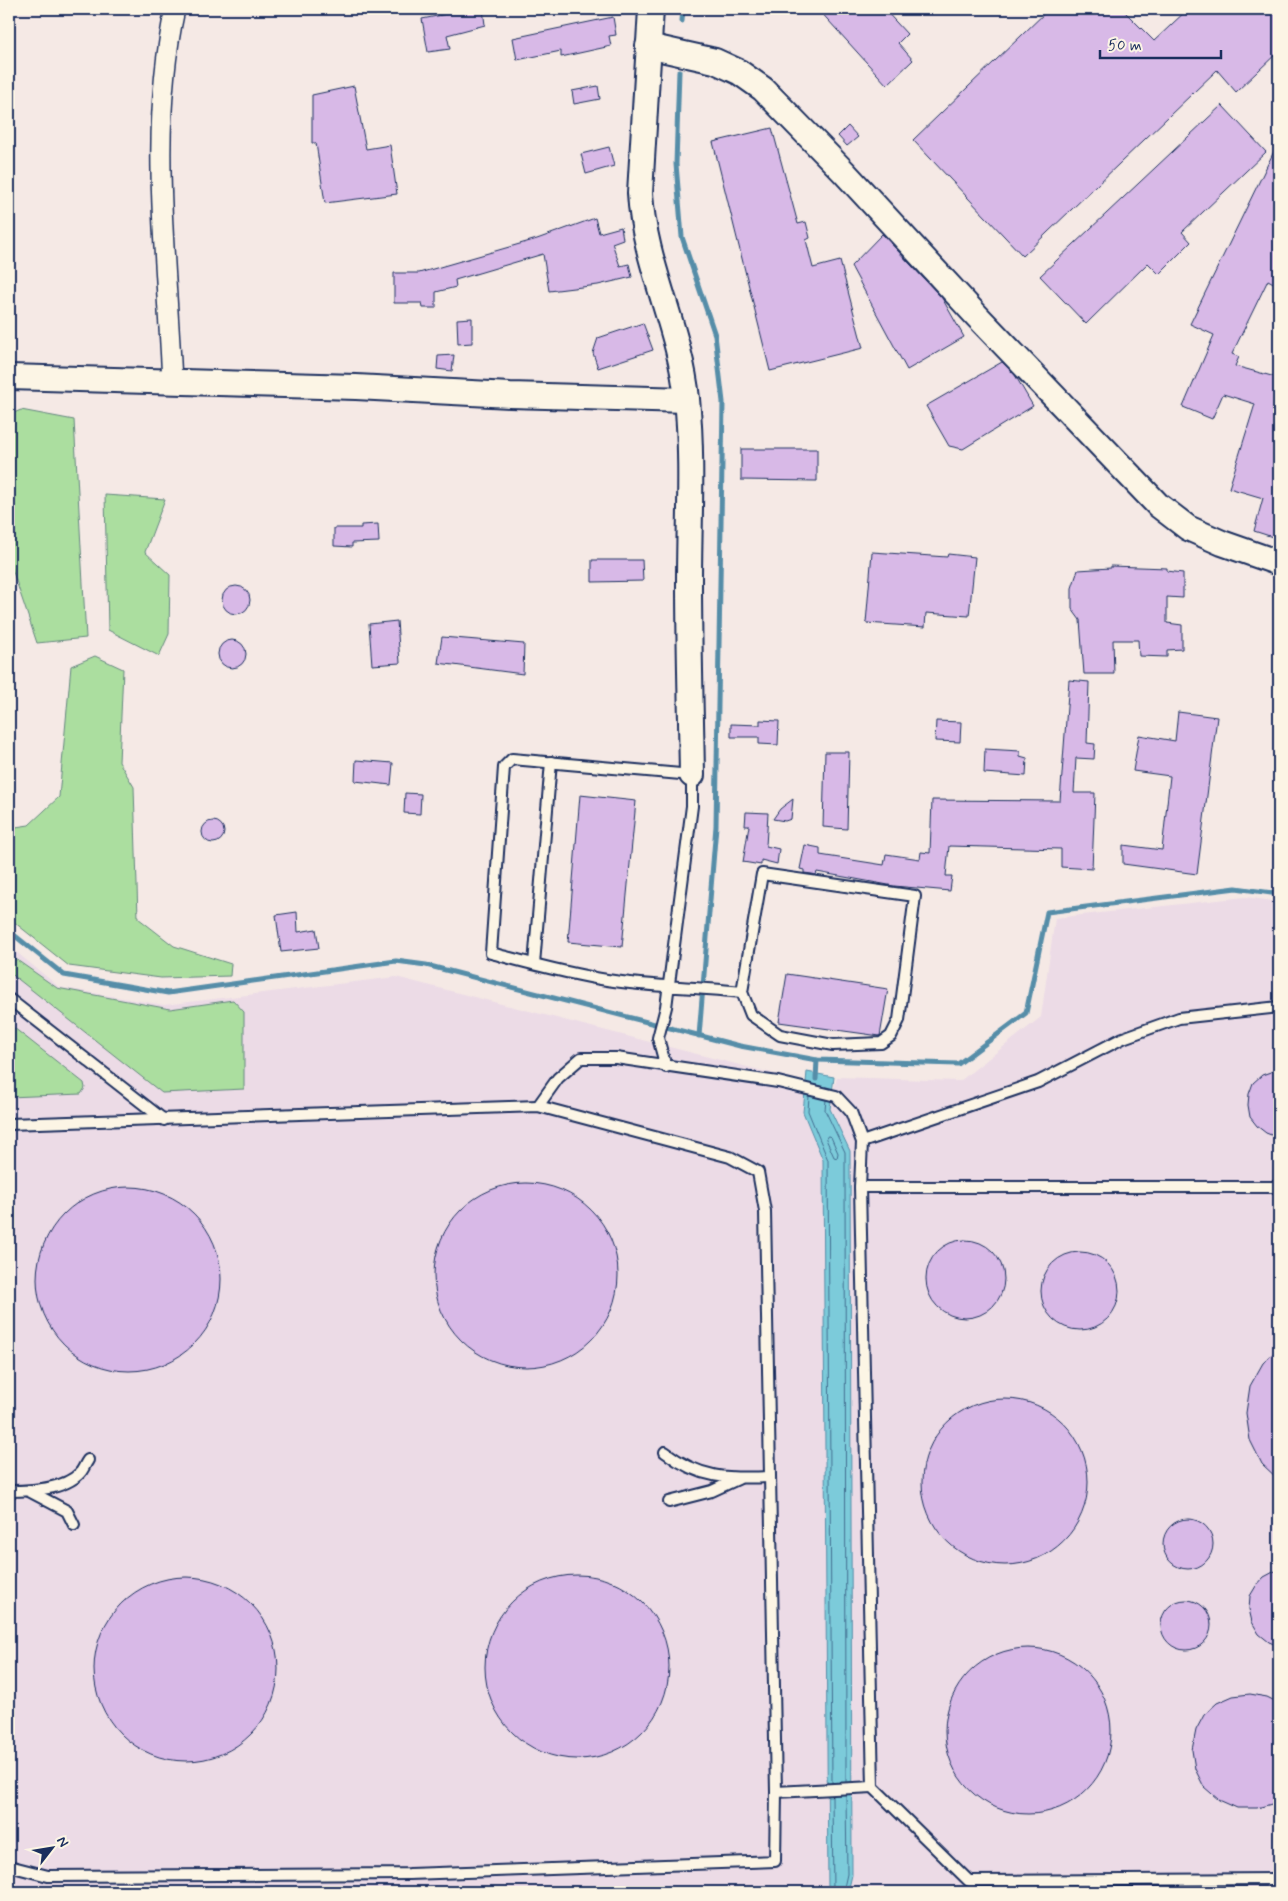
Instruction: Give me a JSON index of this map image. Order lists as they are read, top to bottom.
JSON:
{
  "scale_bar": "50 m",
  "north": "top right"
}
